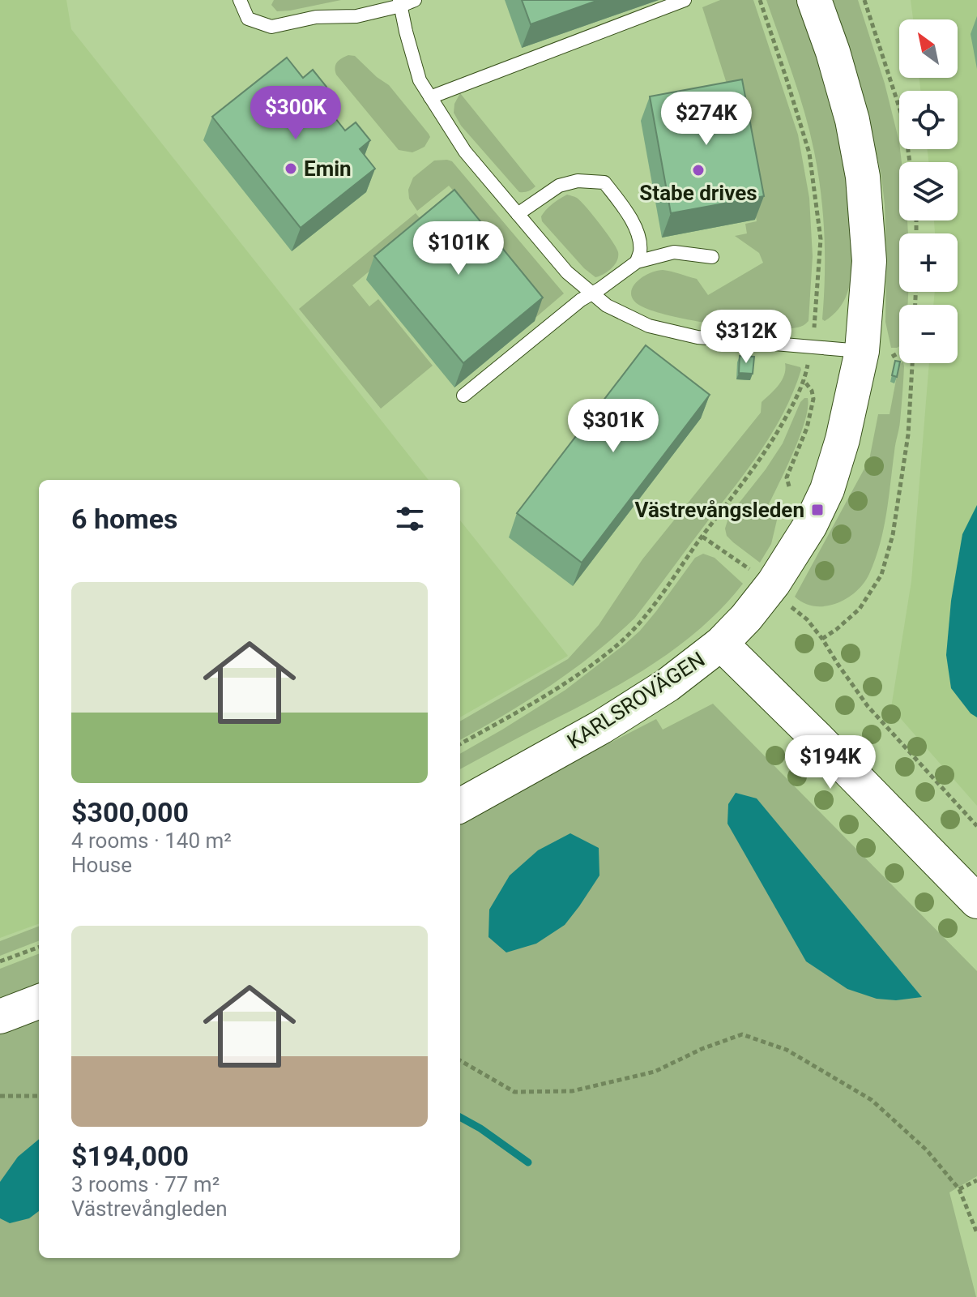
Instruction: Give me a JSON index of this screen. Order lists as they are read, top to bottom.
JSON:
{
  "streets": {
    "street": ["KARLSROVÄGEN"]
  },
  "places": {
    "other": ["Emin", "Stabe drives"],
    "transit": ["Västrevångsleden"]
  },
  "north": "top left",
  "page": {
    "map_buttons": ["+", "−"],
    "price": [
      "$300K",
      "$274K",
      "$101K",
      "$312K",
      "$301K",
      "$194K"
    ],
    "heading": "6 homes",
    "list": [
      {
        "name": "$300,000",
        "note": "4 rooms · 140 m² · House"
      },
      {
        "name": "$194,000",
        "note": "3 rooms · 77 m² · Västrevångleden"
      }
    ]
  }
}
